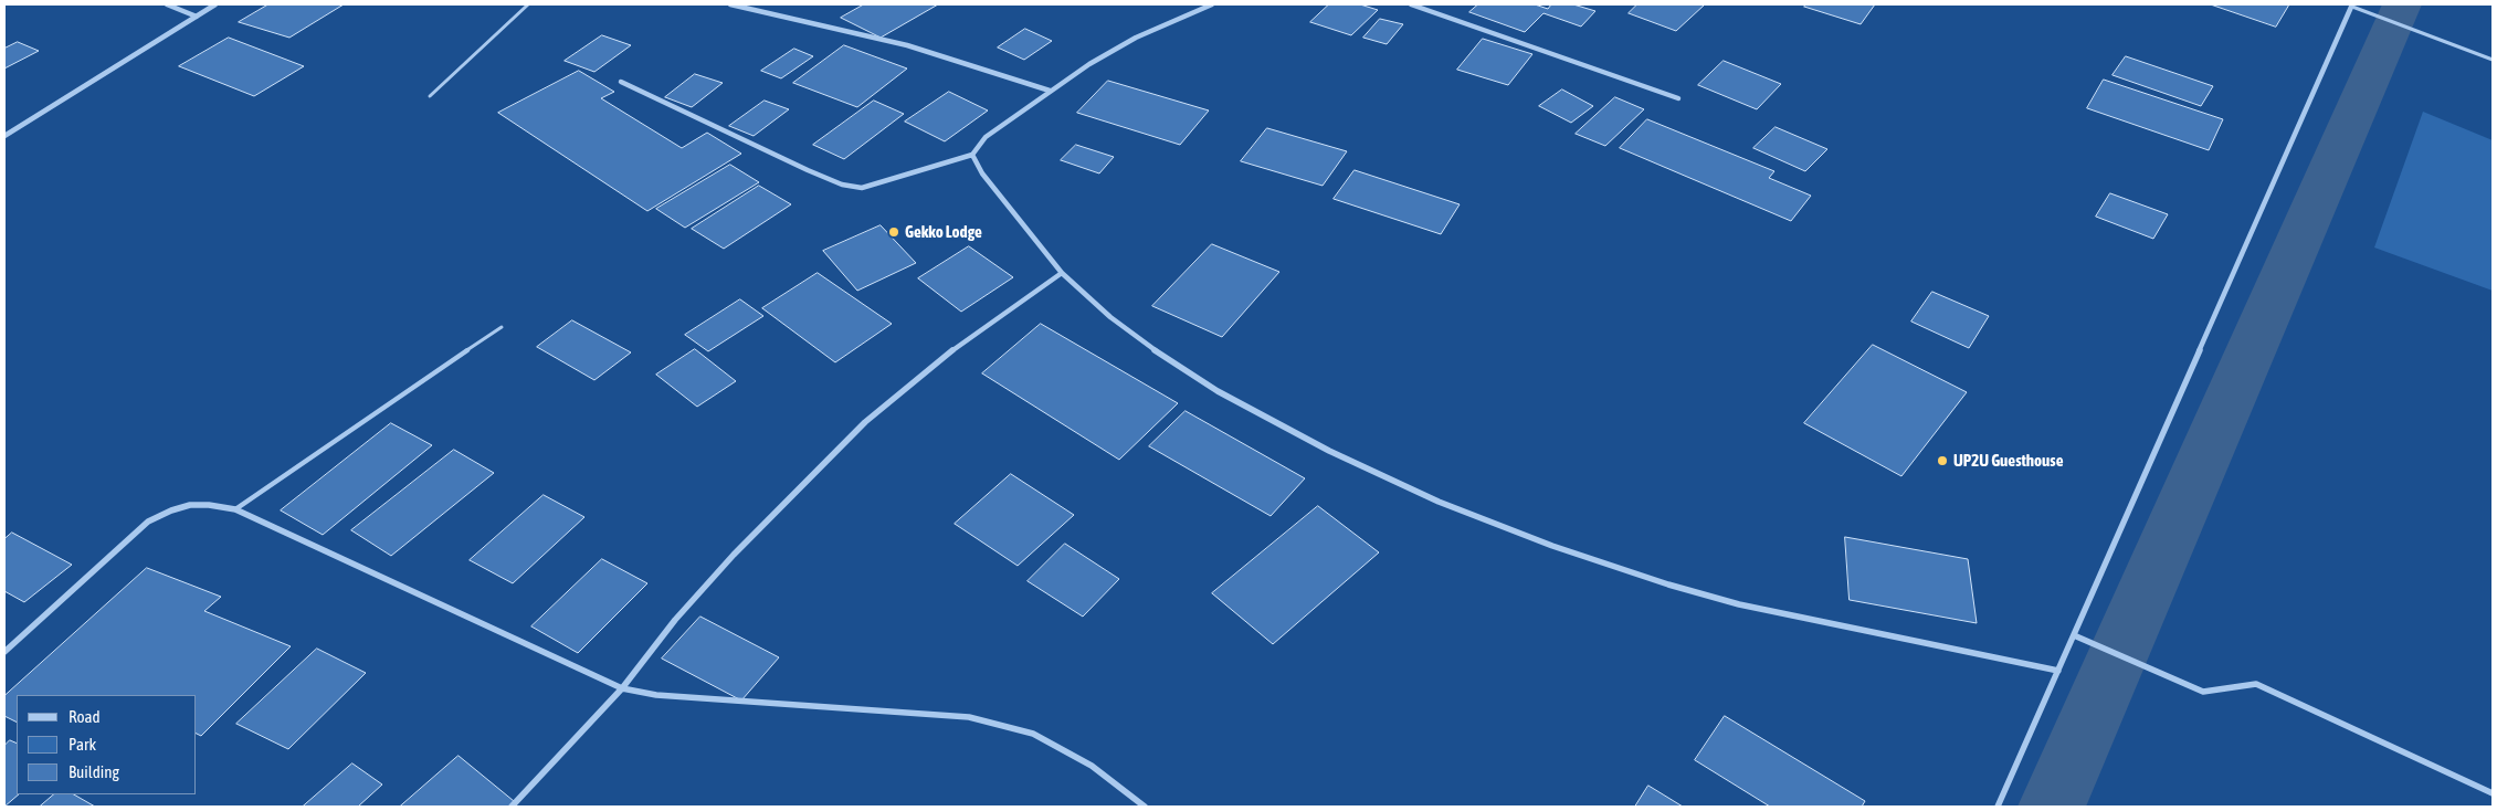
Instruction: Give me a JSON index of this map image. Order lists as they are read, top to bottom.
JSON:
{
  "places": ["Gekko Lodge", "UP2U Guesthouse"],
  "legend": ["Road", "Park", "Building"]
}
